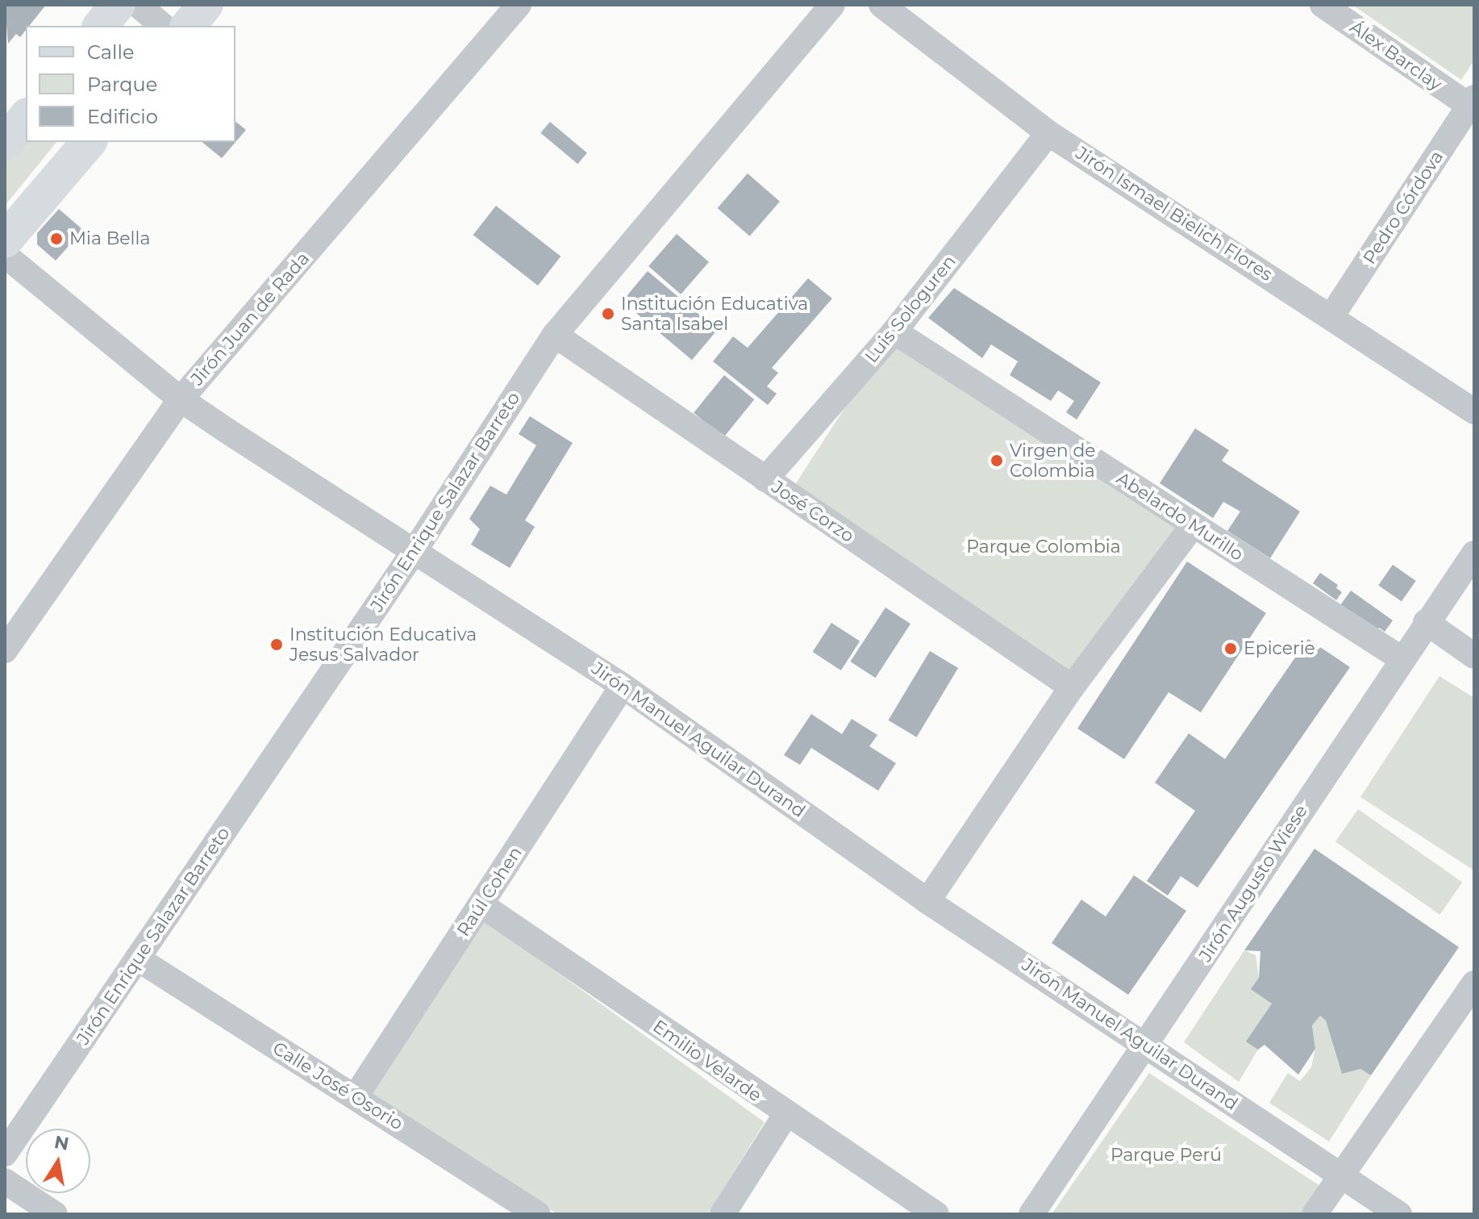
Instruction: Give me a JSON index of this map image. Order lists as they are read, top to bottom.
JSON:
{
  "streets": {
    "street": [
      "Álex Barclay",
      "Pedro Córdova",
      "Jirón Ismael Bielich Flores",
      "Luis Sologuren",
      "Jirón Juan de Rada",
      "Jirón Enrique Salazar Barreto",
      "José Corzo",
      "Abelardo Murillo",
      "Jirón Manuel Aguilar Durand",
      "Jirón Augusto Wiese",
      "Raúl Cohen",
      "Emilio Velarde",
      "Calle José Osorio"
    ]
  },
  "crossings": [
    ["Álex Barclay", "Pedro Córdova"],
    ["Pedro Córdova", "Jirón Ismael Bielich Flores"],
    ["Jirón Ismael Bielich Flores", "Luis Sologuren"],
    ["Luis Sologuren", "José Corzo"],
    ["Luis Sologuren", "Abelardo Murillo"],
    ["Jirón Juan de Rada", "Jirón Manuel Aguilar Durand"],
    ["Jirón Enrique Salazar Barreto", "José Corzo"],
    ["Jirón Enrique Salazar Barreto", "Jirón Manuel Aguilar Durand"],
    ["Jirón Enrique Salazar Barreto", "Calle José Osorio"],
    ["Abelardo Murillo", "Jirón Augusto Wiese"],
    ["Jirón Manuel Aguilar Durand", "Jirón Augusto Wiese"],
    ["Jirón Manuel Aguilar Durand", "Raúl Cohen"],
    ["Raúl Cohen", "Emilio Velarde"],
    ["Raúl Cohen", "Calle José Osorio"]
  ],
  "parks": ["Parque Colombia", "Parque Perú"],
  "places": [
    "Mia Bella",
    "Institución Educativa Santa Isabel",
    "Virgen de Colombia",
    "Institución Educativa Jesus Salvador",
    "Epicerie"
  ],
  "legend": ["Calle", "Parque", "Edificio"],
  "north": "top"
}
